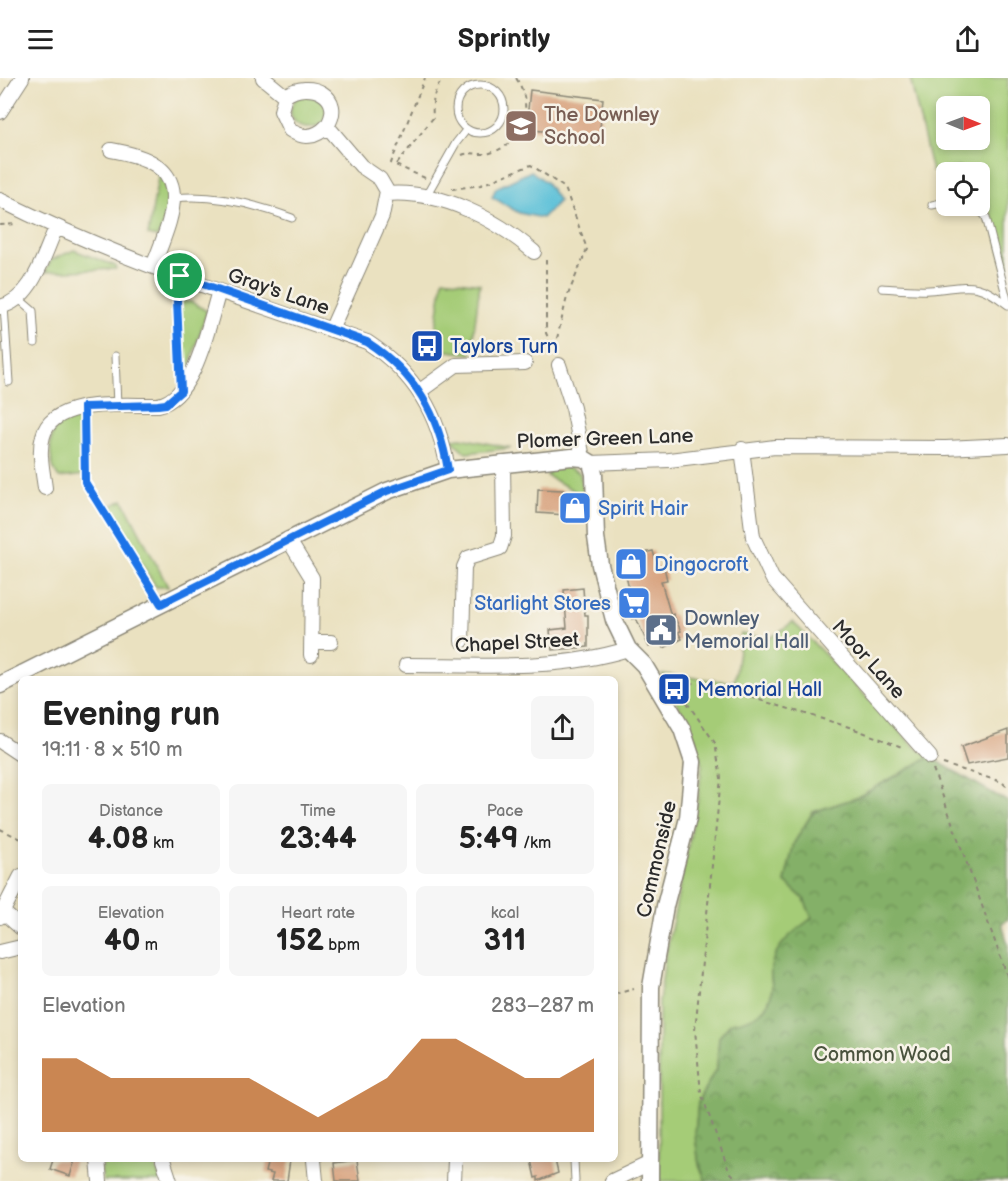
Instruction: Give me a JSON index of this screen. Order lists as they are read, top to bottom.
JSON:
{
  "streets": {
    "street": [
      "Gray's Lane",
      "Plomer Green Lane",
      "Chapel Street",
      "Moor Lane",
      "Commonside"
    ]
  },
  "crossings": [
    ["Gray's Lane", "Plomer Green Lane"],
    ["Plomer Green Lane", "Moor Lane"]
  ],
  "parks": ["Common Wood"],
  "places": {
    "school or university": ["The Downley School"],
    "bus stop": ["Taylors Turn", "Memorial Hall"],
    "shop": ["Spirit Hair", "Dingocroft"],
    "supermarket": ["Starlight Stores"],
    "public building": ["Downley Memorial Hall"]
  },
  "north": "right",
  "page": {
    "header": "Sprintly",
    "heading": ["Evening run", "19:11 · 8 × 510 m"],
    "stats": [
      ["Distance", "4.08 km"],
      ["Time", "23:44"],
      ["Pace", "5:49 /km"],
      ["Elevation", "40 m"],
      ["Heart rate", "152 bpm"],
      ["kcal", "311"]
    ],
    "chart": ["Elevation", "283–287 m"]
  }
}
